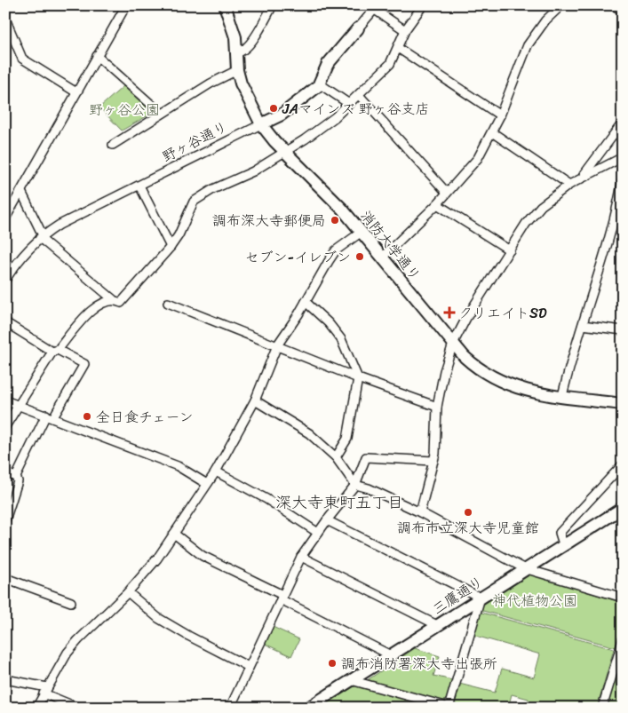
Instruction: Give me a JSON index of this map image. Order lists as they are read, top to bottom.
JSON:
{
  "streets": {
    "street": ["野ヶ谷通り", "消防大学通り", "三鷹通り"]
  },
  "crossings": [
    ["野ヶ谷通り", "消防大学通り"]
  ],
  "districts": ["深大寺東町五丁目"],
  "parks": ["野ヶ谷公園", "神代植物公園"],
  "places": {
    "other": [
      "JAマインズ 野ヶ谷支店",
      "調布深大寺郵便局",
      "セブン-イレブン",
      "全日食チェーン",
      "調布市立深大寺児童館",
      "調布消防署深大寺出張所"
    ],
    "health": ["クリエイトSD"]
  }
}
